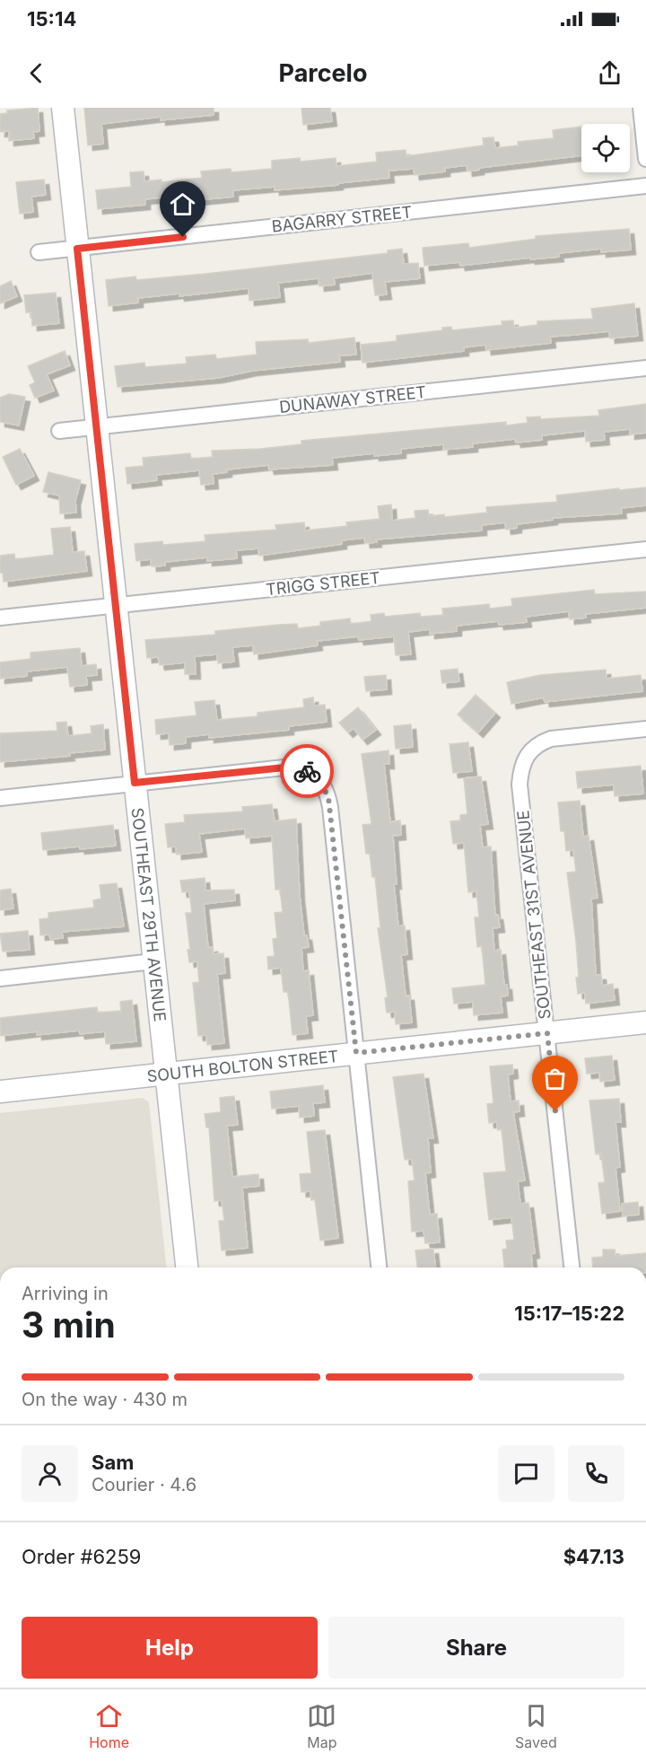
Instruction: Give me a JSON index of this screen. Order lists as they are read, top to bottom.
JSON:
{
  "streets": {
    "street": [
      "BAGARRY STREET",
      "DUNAWAY STREET",
      "TRIGG STREET",
      "SOUTHEAST 29TH AVENUE",
      "SOUTHEAST 31ST AVENUE",
      "SOUTH BOLTON STREET"
    ]
  },
  "crossings": [
    ["BAGARRY STREET", "SOUTHEAST 29TH AVENUE"],
    ["DUNAWAY STREET", "SOUTHEAST 29TH AVENUE"],
    ["TRIGG STREET", "SOUTHEAST 29TH AVENUE"],
    ["SOUTHEAST 29TH AVENUE", "SOUTH BOLTON STREET"],
    ["SOUTHEAST 31ST AVENUE", "SOUTH BOLTON STREET"]
  ],
  "page": {
    "status": "15:14",
    "header": "Parcelo",
    "heading": ["3 min", "Arriving in", "15:17–15:22"],
    "panel": [
      "Sam",
      "Courier · 4.6",
      "Order #6259",
      "$47.13"
    ],
    "bar": "On the way · 430 m",
    "buttons": ["Help", "Share"],
    "tabs": ["Home", "Map", "Saved"]
  }
}
